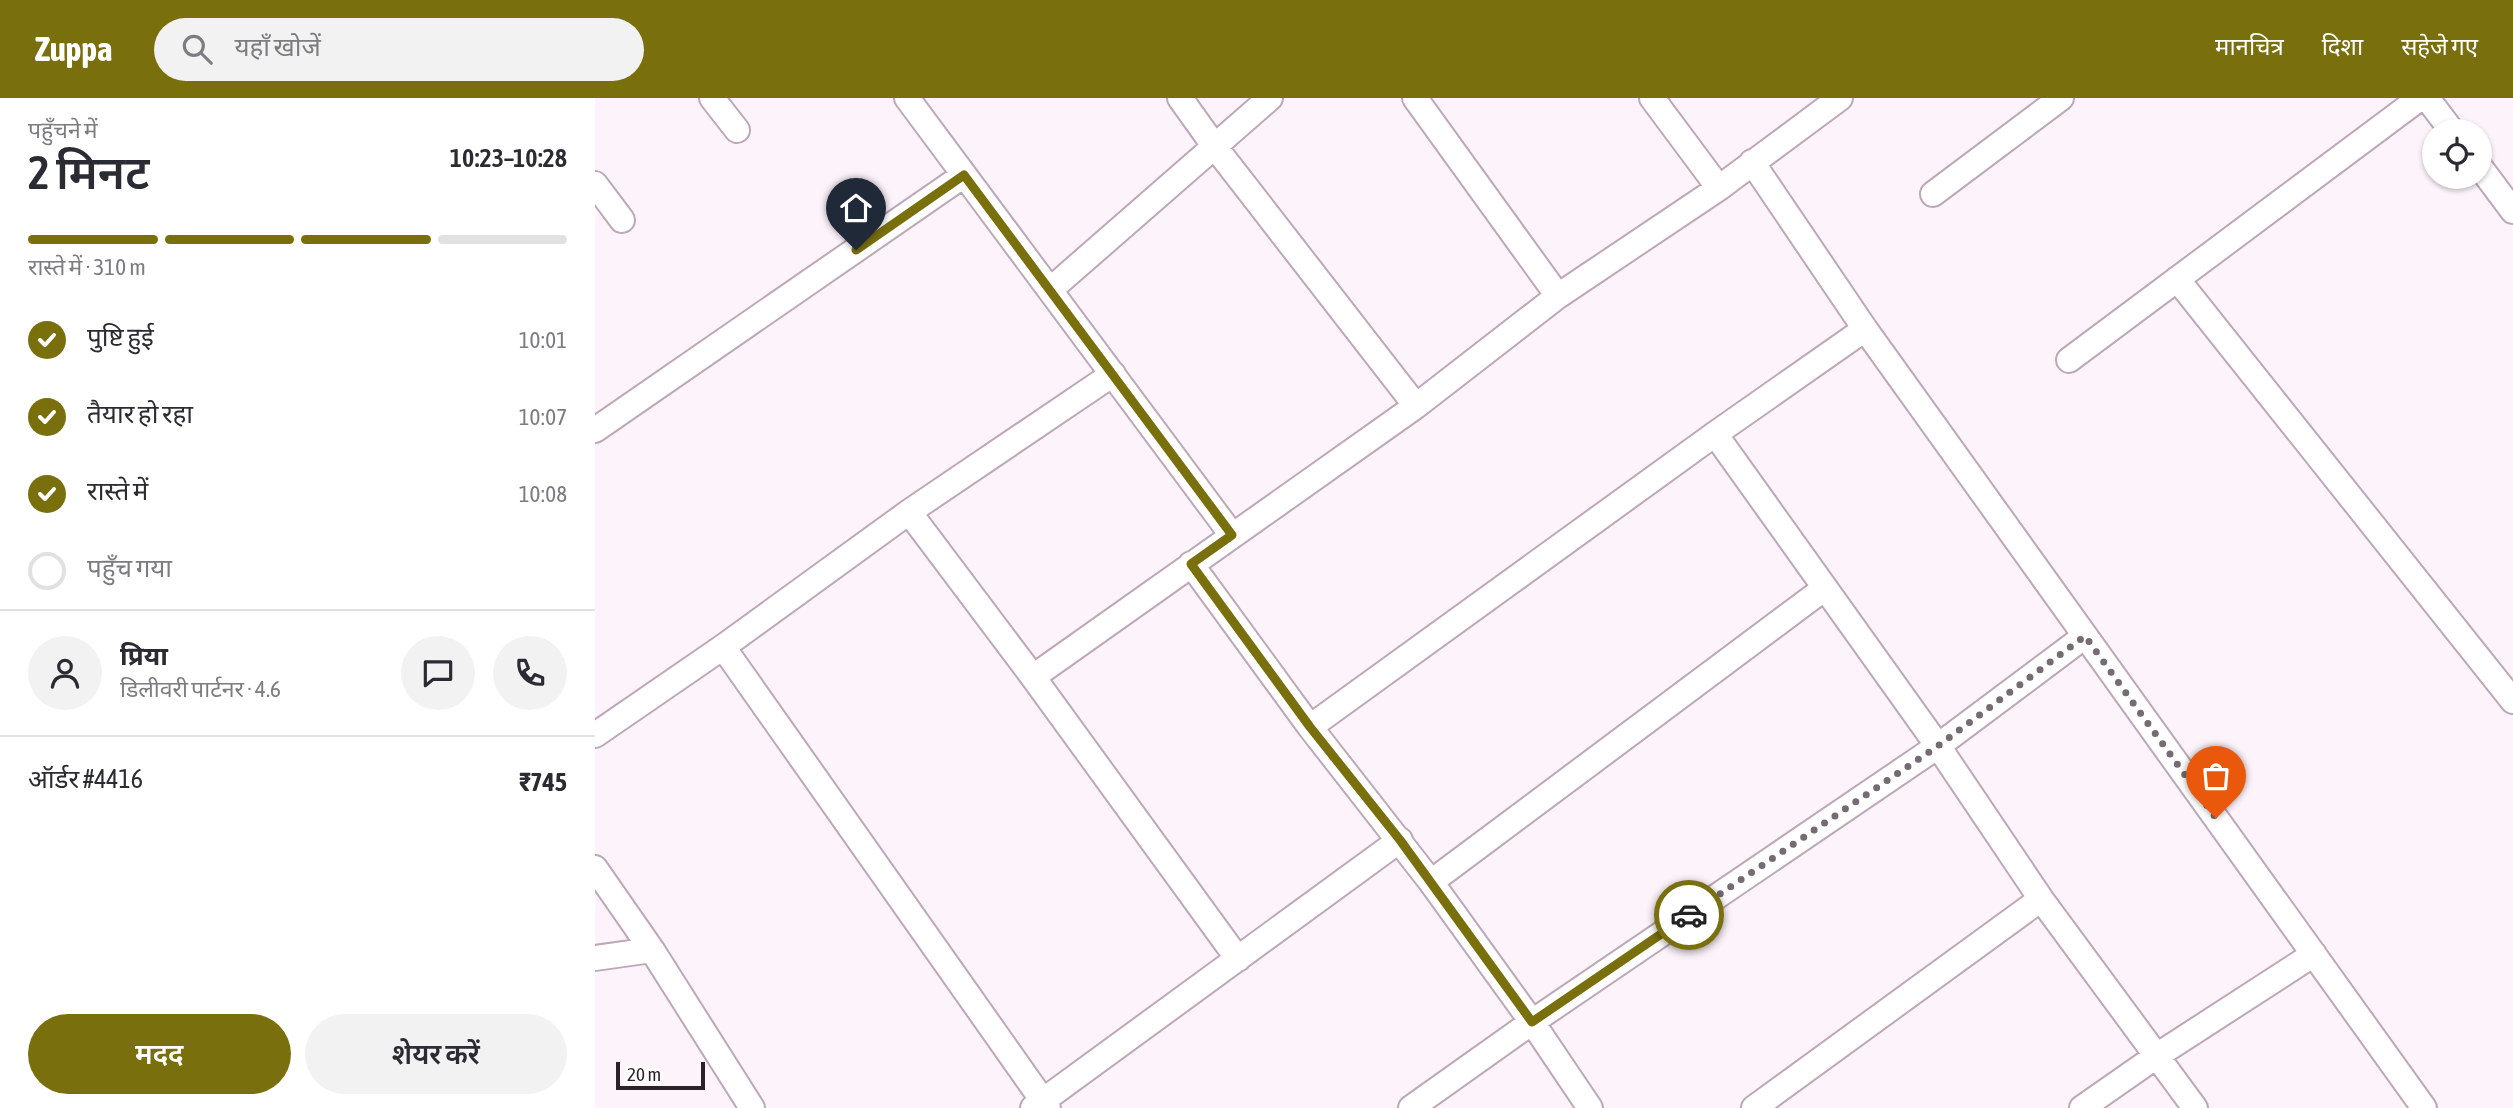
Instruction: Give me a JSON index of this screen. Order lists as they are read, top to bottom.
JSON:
{
  "scale_bar": "20 m",
  "page": {
    "header": "Zuppa",
    "search": "यहाँ खोजें",
    "nav": ["मानचित्र", "दिशा", "सहेजे गए"],
    "heading": ["2 मिनट", "पहुँचने में", "10:23–10:28"],
    "panel": [
      "प्रिया",
      "डिलीवरी पार्टनर · 4.6",
      "ऑर्डर #4416",
      "₹745"
    ],
    "bar": "रास्ते में · 310 m",
    "list": [
      ["पुष्टि हुई", "10:01"],
      ["तैयार हो रहा", "10:07"],
      ["रास्ते में", "10:08"],
      "पहुँच गया"
    ],
    "buttons": ["मदद", "शेयर करें"],
    "scale": "20 m"
  }
}
